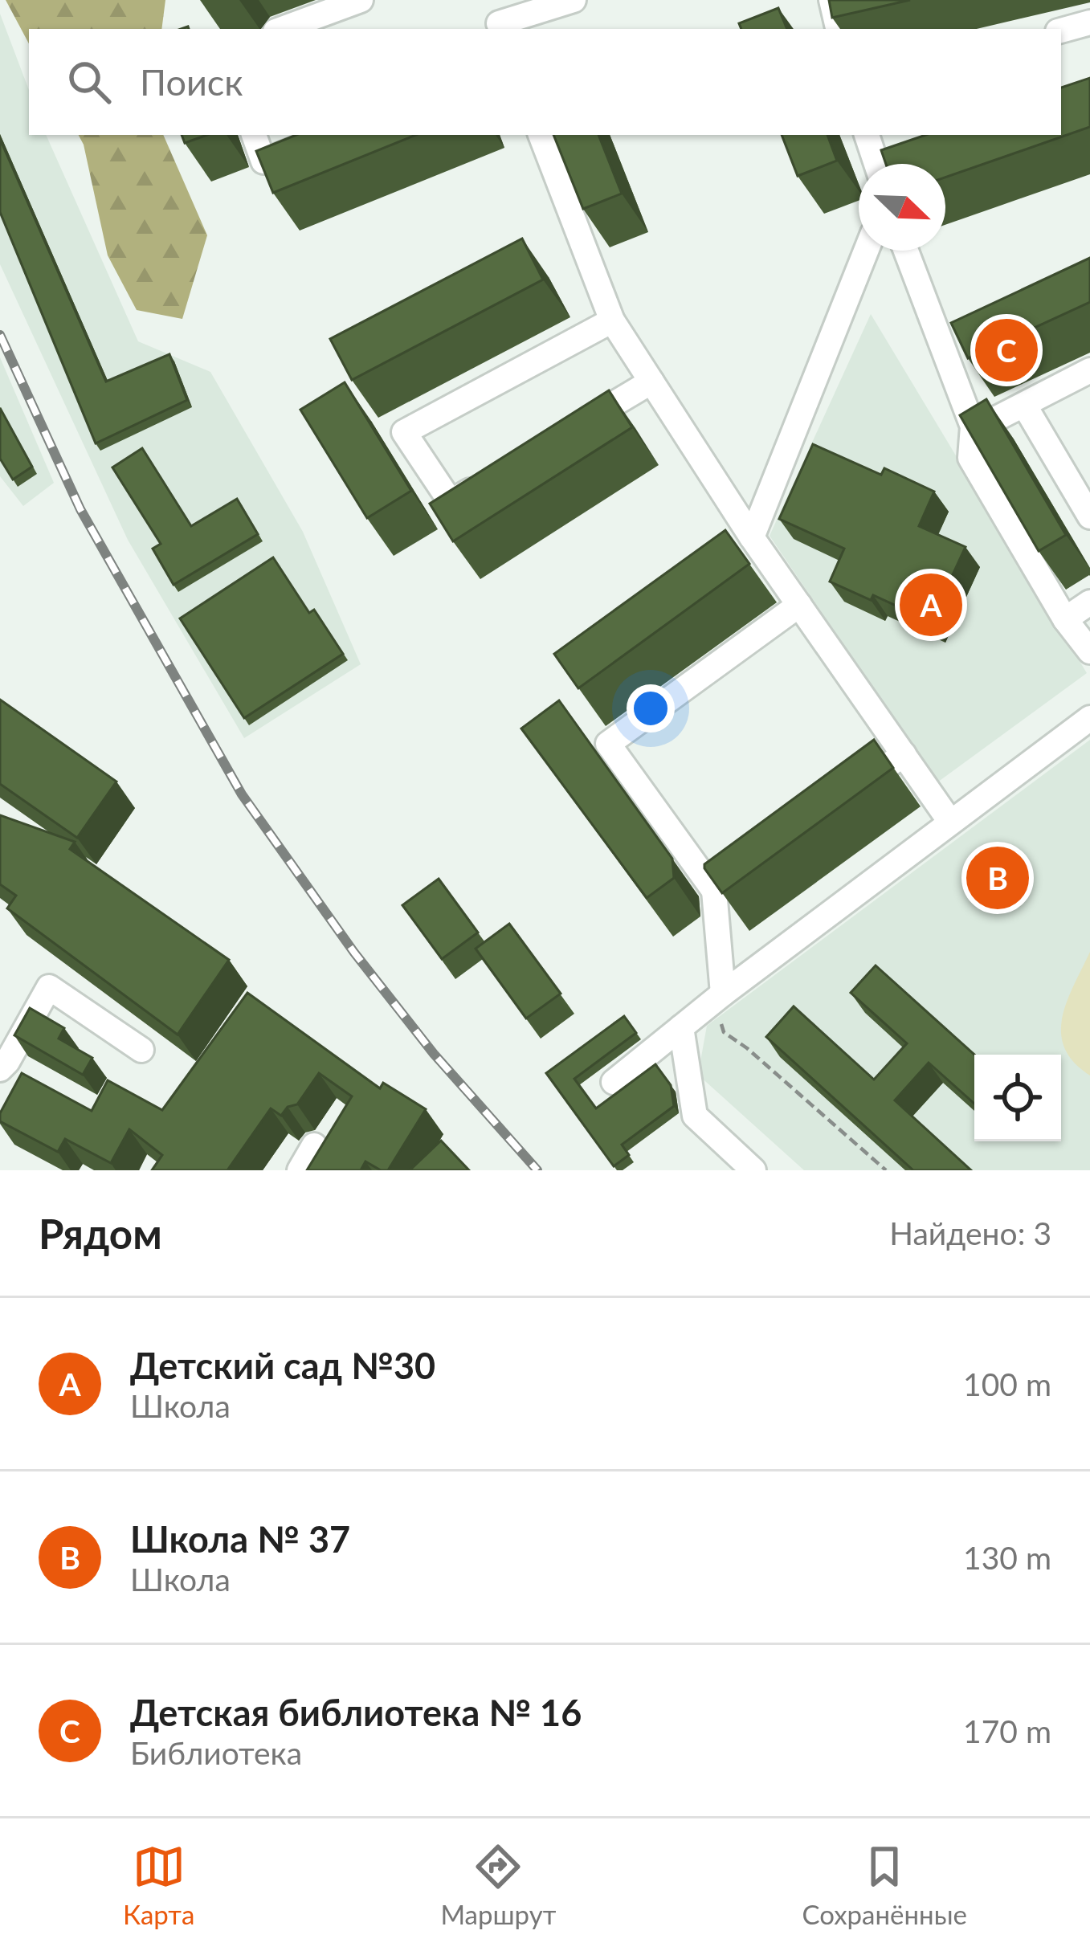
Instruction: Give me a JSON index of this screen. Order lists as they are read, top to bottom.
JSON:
{
  "north": "bottom right",
  "page": {
    "search": "Поиск",
    "pins": ["C", "A", "B"],
    "heading": ["Рядом", "Найдено: 3"],
    "list": [
      {
        "mark": "A",
        "name": "Детский сад №30",
        "note": "Школа",
        "value": "100 m"
      },
      {
        "mark": "B",
        "name": "Школа № 37",
        "note": "Школа",
        "value": "130 m"
      },
      {
        "mark": "C",
        "name": "Детская библиотека № 16",
        "note": "Библиотека",
        "value": "170 m"
      }
    ],
    "nav": ["Карта", "Маршрут", "Сохранённые"]
  }
}
